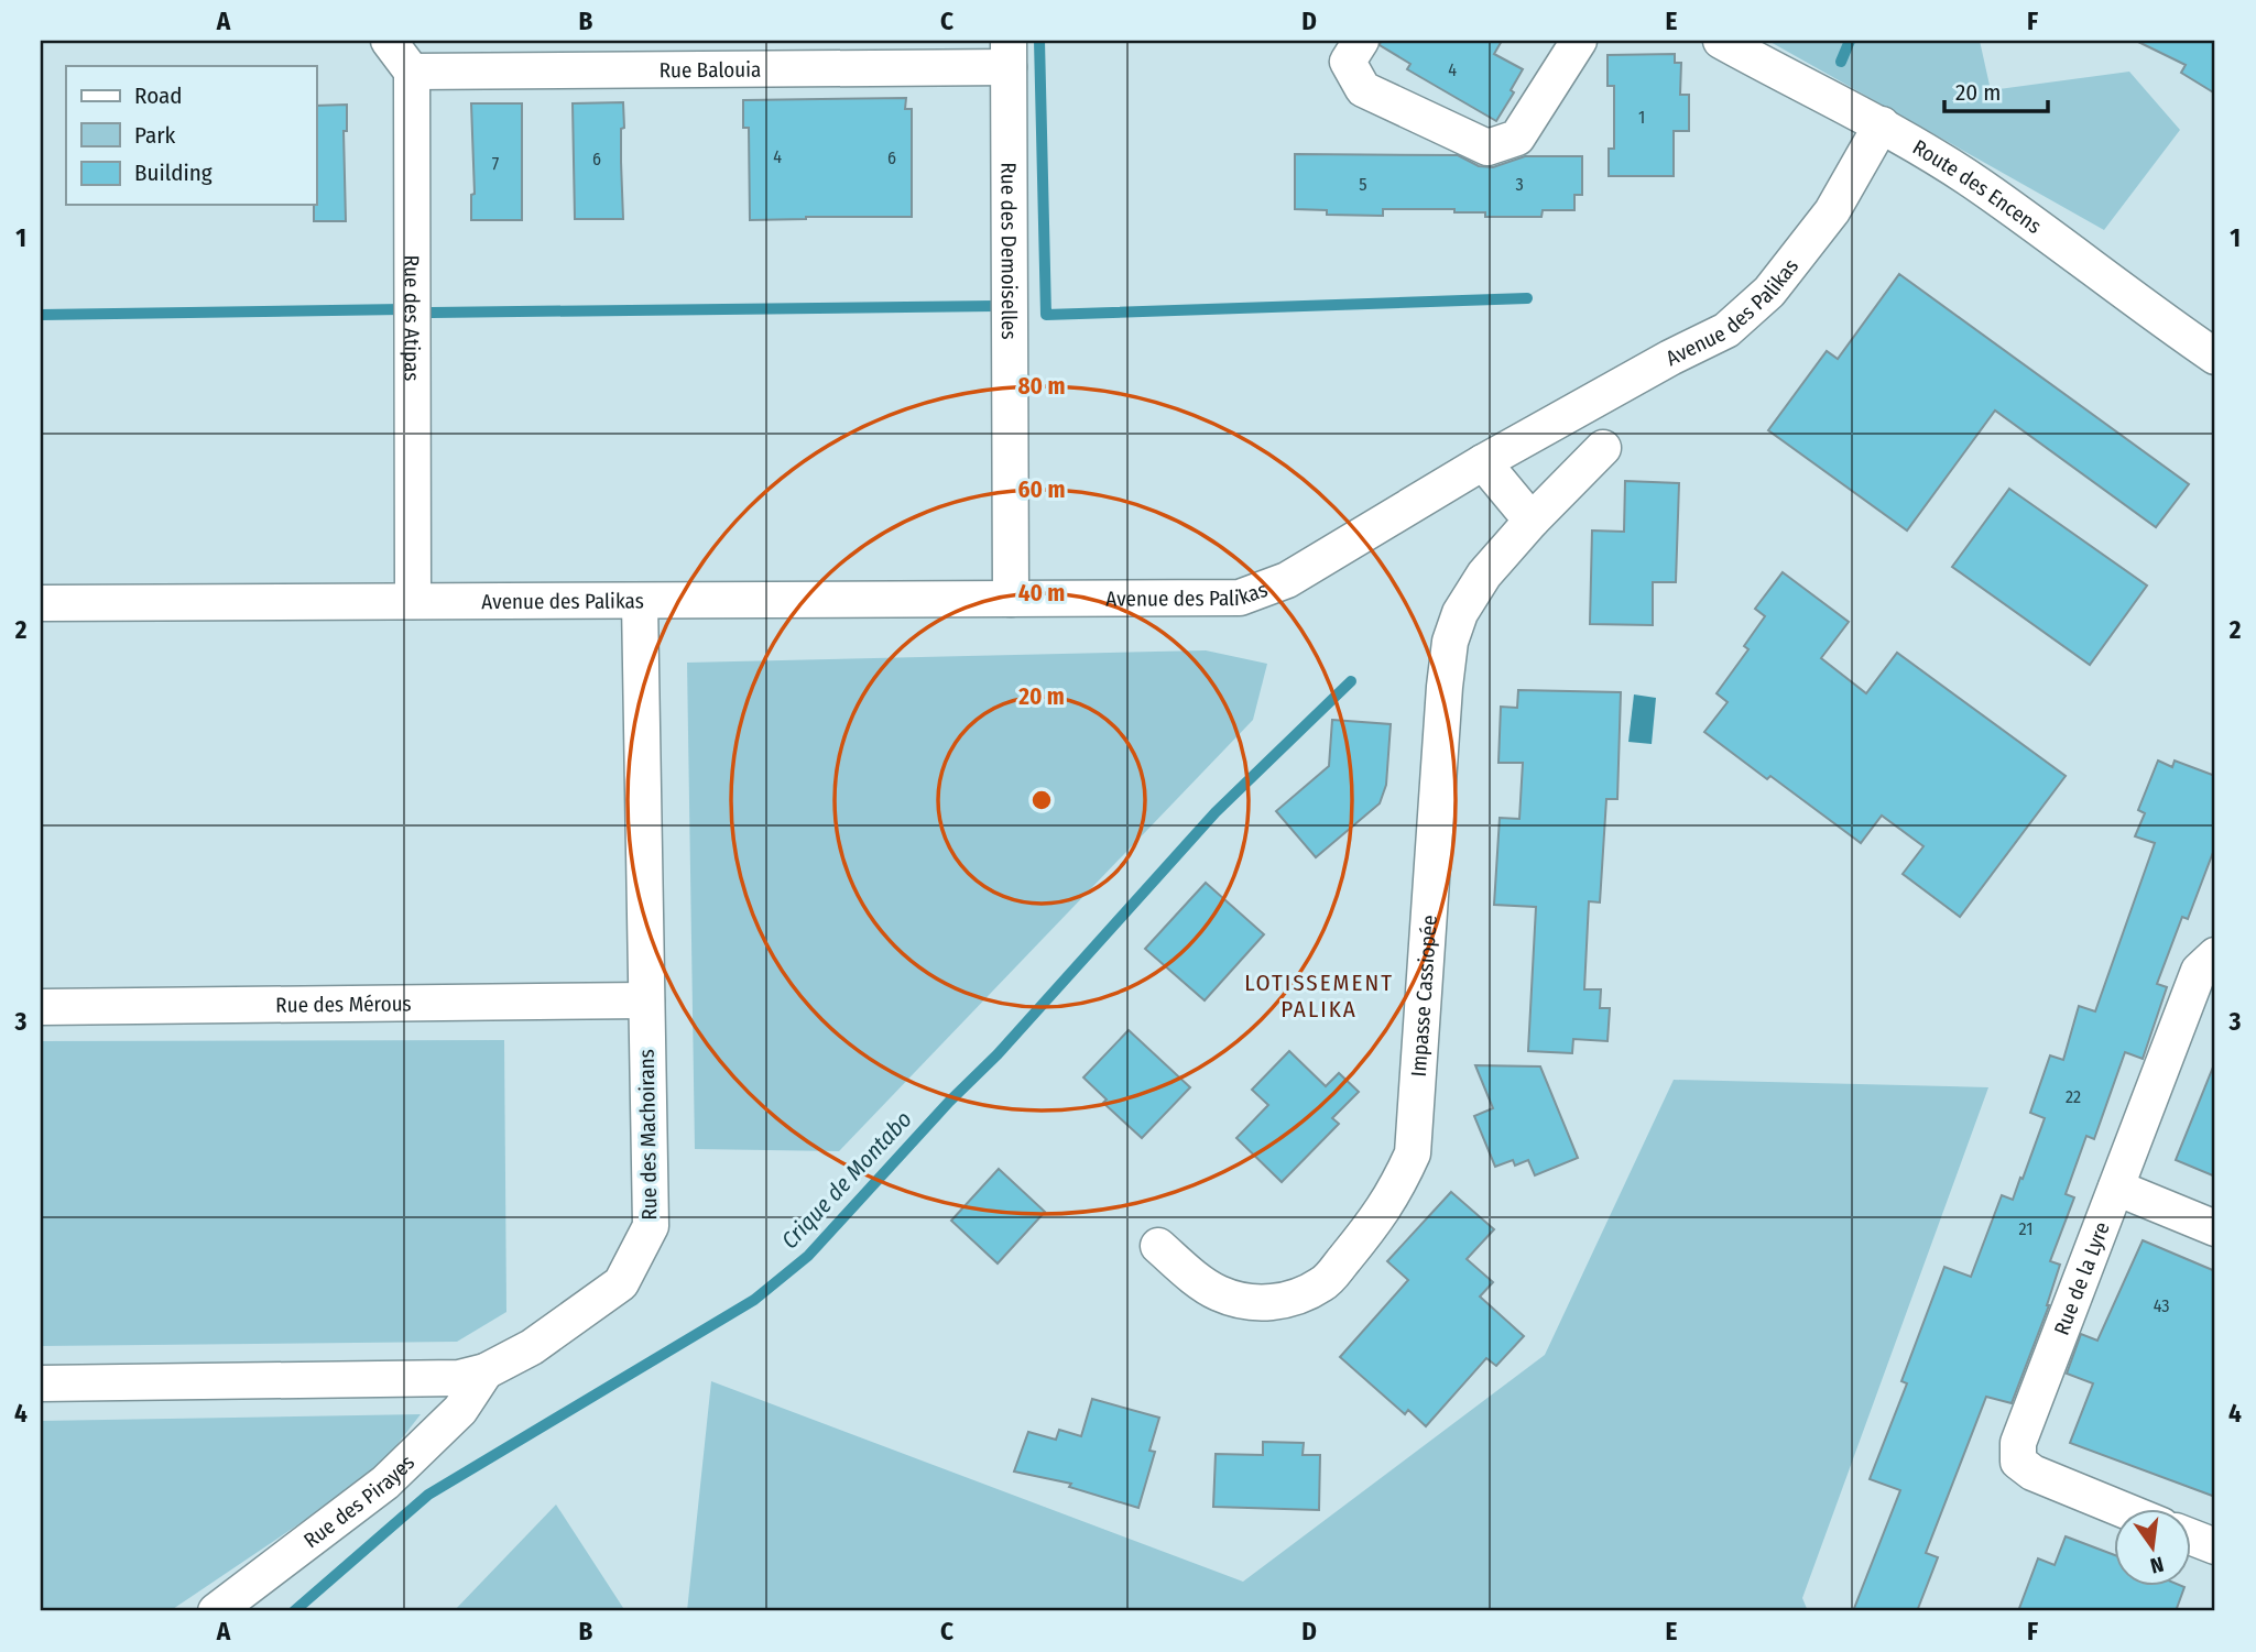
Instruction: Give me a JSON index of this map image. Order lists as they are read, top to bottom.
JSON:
{
  "streets": {
    "street": [
      "Rue Balouia",
      "Route des Encens",
      "Rue des Demoiselles",
      "Avenue des Palikas",
      "Rue des Atipas",
      "Impasse Cassiopée",
      "Rue des Mérous",
      "Rue des Machoirans",
      "Rue de la Lyre",
      "Rue des Pirayes"
    ]
  },
  "crossings": [
    ["Rue Balouia", "Rue des Demoiselles"],
    ["Rue Balouia", "Rue des Atipas"],
    ["Route des Encens", "Avenue des Palikas"],
    ["Rue des Demoiselles", "Avenue des Palikas"],
    ["Avenue des Palikas", "Rue des Atipas"],
    ["Avenue des Palikas", "Rue des Machoirans"],
    ["Rue des Mérous", "Rue des Machoirans"],
    ["Rue des Machoirans", "Rue des Pirayes"]
  ],
  "districts": ["LOTISSEMENT PALIKA"],
  "water": ["Crique de Montabo"],
  "house_numbers": [
    "4",
    "1",
    "4",
    "6",
    "6",
    "7",
    "5",
    "3",
    "22",
    "21",
    "43"
  ],
  "legend": ["Road", "Park", "Building"],
  "scale_bar": "20 m",
  "north": "bottom",
  "grid": {
    "columns": [
      "A",
      "B",
      "C",
      "D",
      "E",
      "F"
    ],
    "rows": [
      "1",
      "2",
      "3",
      "4"
    ]
  },
  "rings": [
    "80 m",
    "60 m",
    "40 m",
    "20 m"
  ]
}
